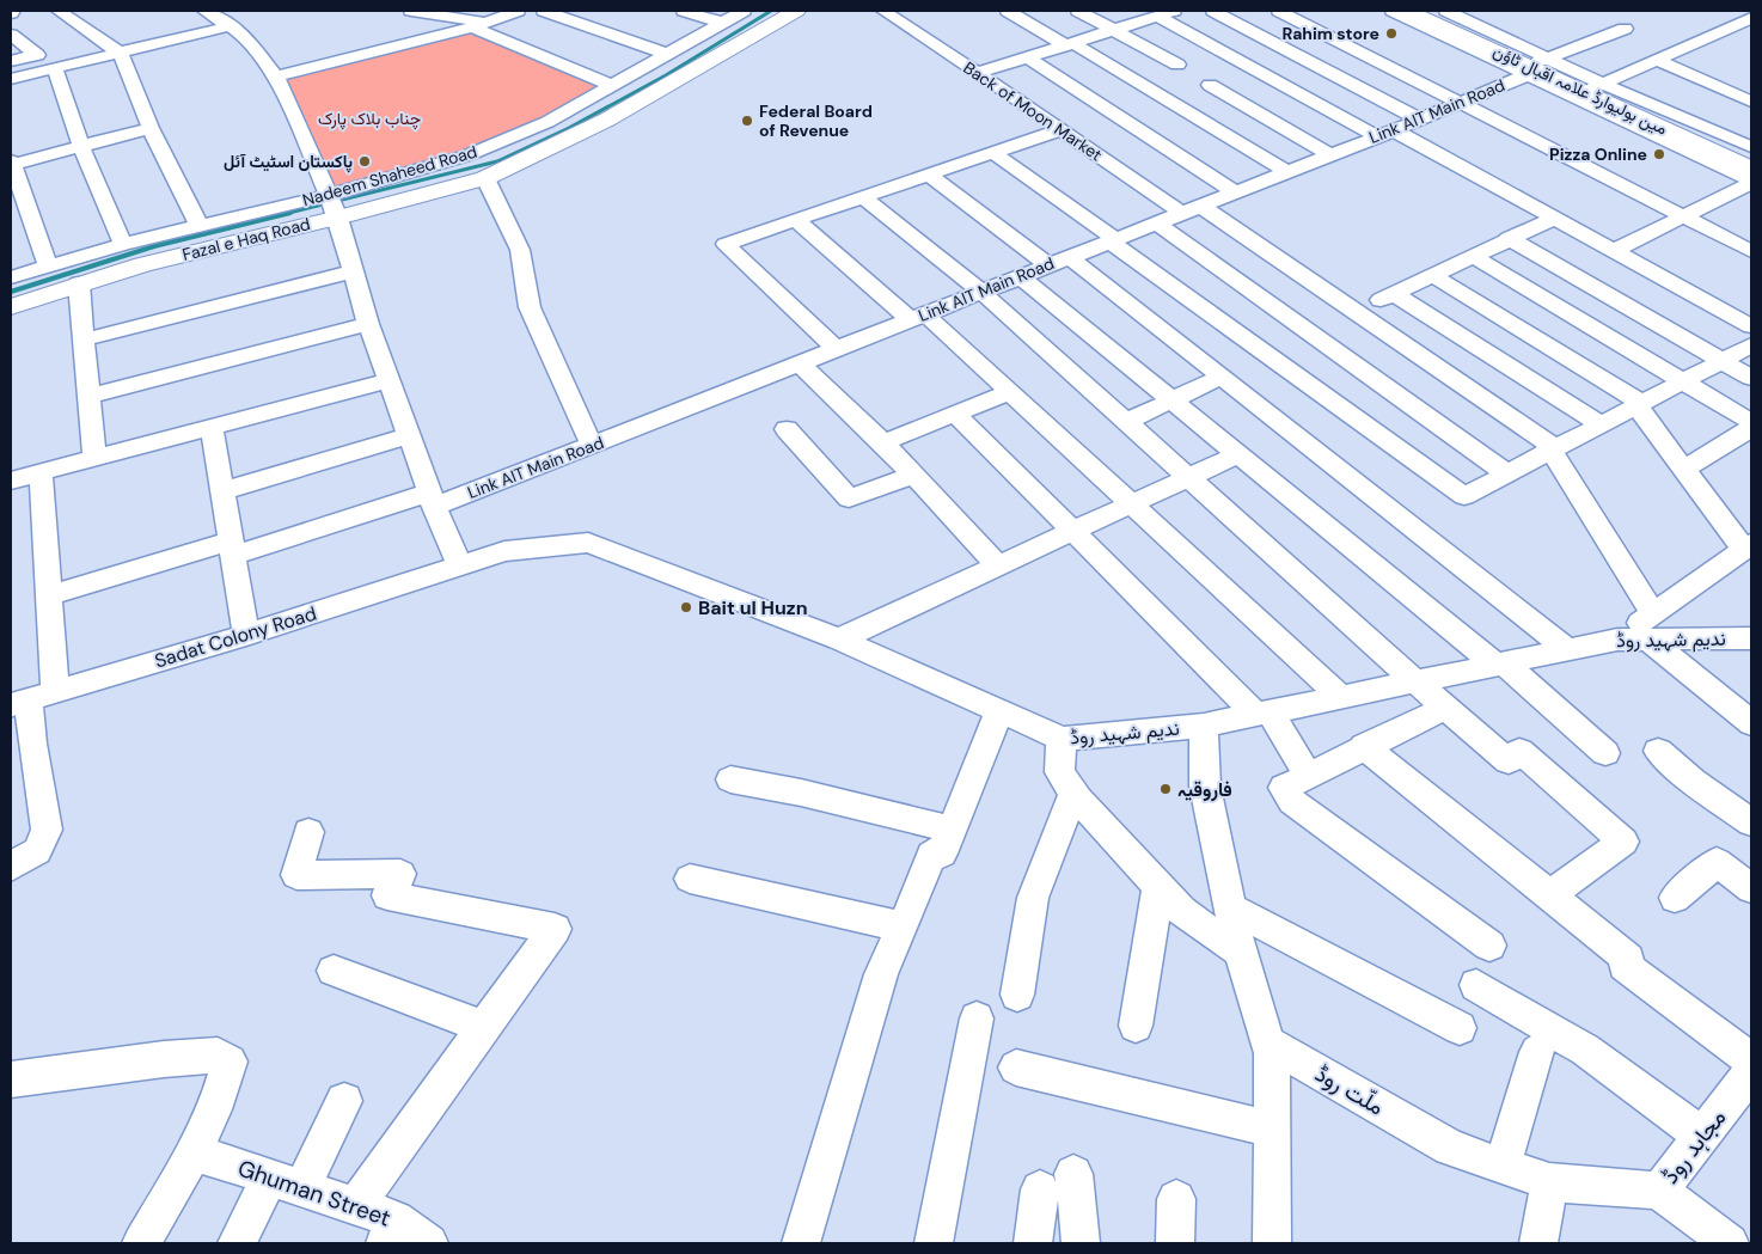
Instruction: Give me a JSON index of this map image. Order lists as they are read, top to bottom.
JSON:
{
  "streets": {
    "main road": ["مین بولیوارڈ علامہ اقبال ٹاؤن", "Nadeem Shaheed Road", "Fazal e Haq Road"],
    "street": [
      "Back of Moon Market",
      "Link AIT Main Road",
      "Sadat Colony Road",
      "ندیم شہید روڈ",
      "ملّت روڈ",
      "مجاہد روڈ",
      "Ghuman Street"
    ]
  },
  "crossings": [
    ["مین بولیوارڈ علامہ اقبال ٹاؤن", "Link AIT Main Road"],
    ["Back of Moon Market", "Link AIT Main Road"],
    ["Nadeem Shaheed Road", "Fazal e Haq Road"],
    ["Sadat Colony Road", "ندیم شہید روڈ"],
    ["ملّت روڈ", "مجاہد روڈ"]
  ],
  "parks": ["چناب بلاک پارک"],
  "places": [
    "Rahim store",
    "Federal Board of Revenue",
    "Pizza Online",
    "پاکستان اسٹیٹ آئل",
    "Bait ul Huzn",
    "فاروقیہ"
  ]
}
